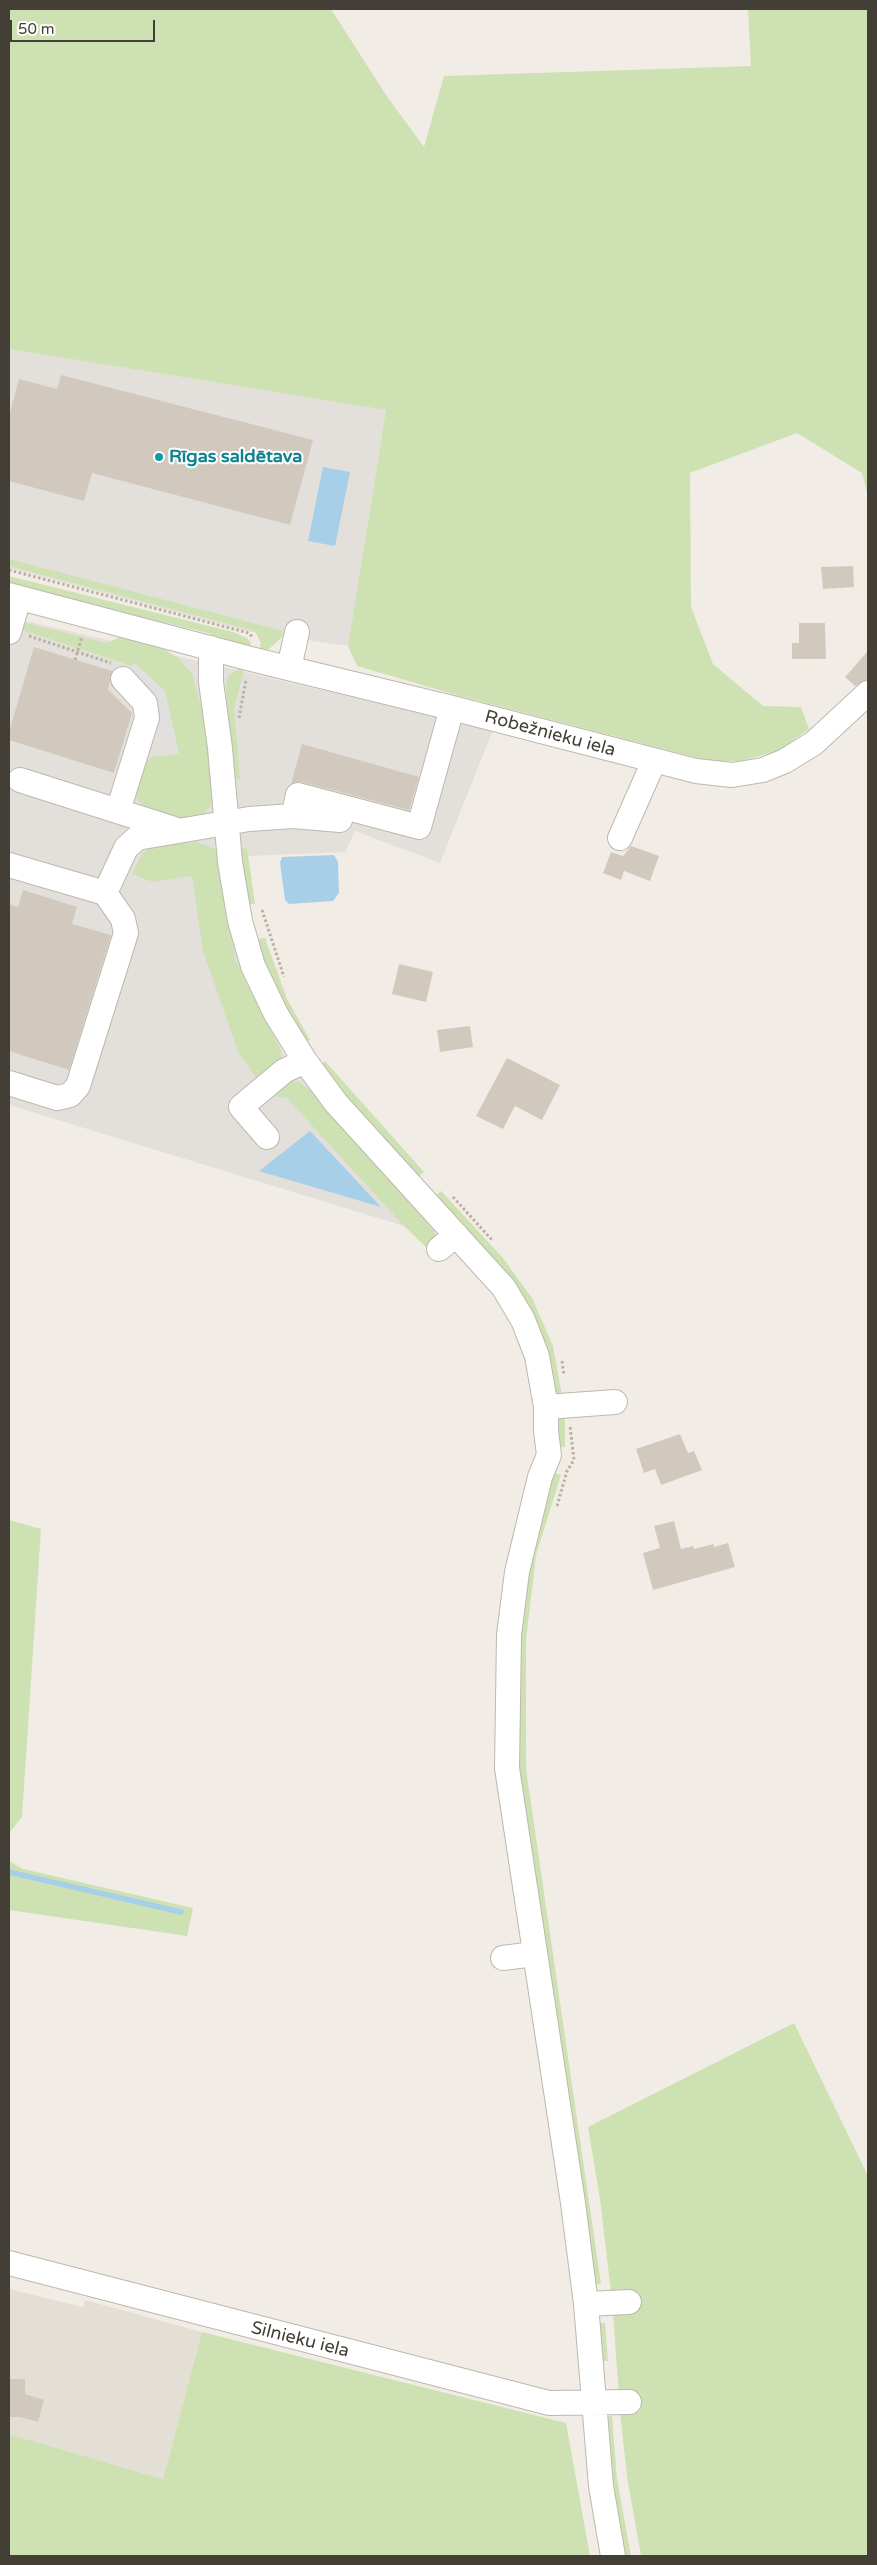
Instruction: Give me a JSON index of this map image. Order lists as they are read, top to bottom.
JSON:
{
  "streets": {
    "street": ["Robežnieku iela", "Silnieku iela"]
  },
  "places": ["Rīgas saldētava"],
  "scale_bar": "50 m"
}
